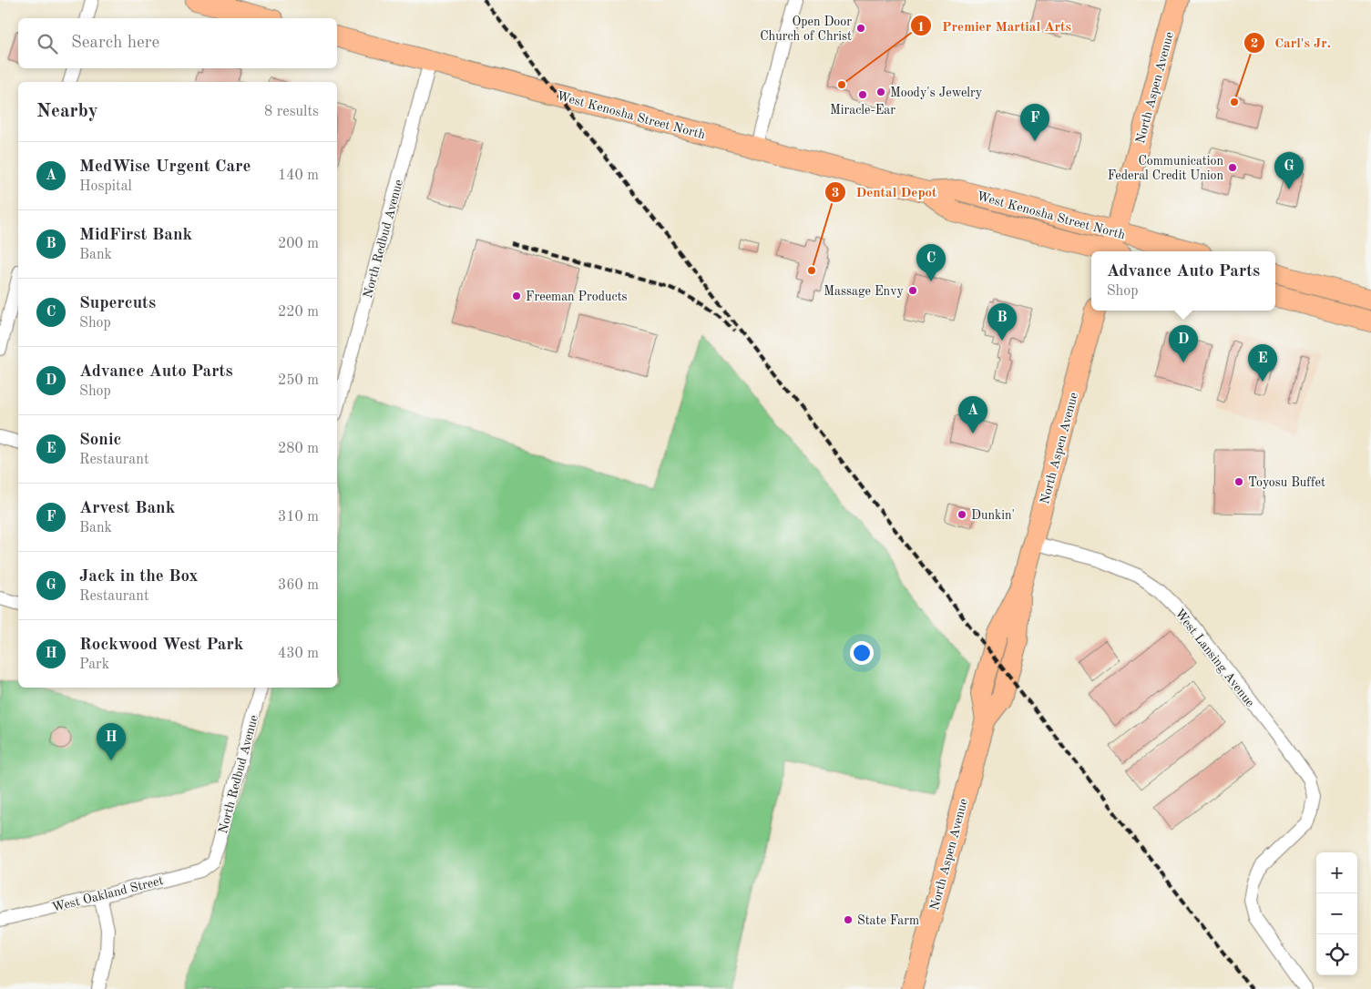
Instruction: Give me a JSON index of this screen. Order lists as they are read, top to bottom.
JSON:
{
  "streets": {
    "main road": ["North Aspen Avenue", "West Kenosha Street North"],
    "street": ["North Redbud Avenue", "West Lansing Avenue", "West Oakland Street"]
  },
  "crossings": [
    ["North Aspen Avenue", "West Kenosha Street North"],
    ["North Aspen Avenue", "West Lansing Avenue"],
    ["West Kenosha Street North", "North Redbud Avenue"],
    ["North Redbud Avenue", "West Oakland Street"]
  ],
  "places": [
    "Open Door Church of Christ",
    "Premier Martial Arts",
    "Moody's Jewelry",
    "Miracle-Ear",
    "Carl's Jr.",
    "Communication Federal Credit Union",
    "Dental Depot",
    "Massage Envy",
    "Freeman Products",
    "Toyosu Buffet",
    "Dunkin'",
    "State Farm"
  ],
  "page": {
    "search": "Search here",
    "heading": ["Nearby", "8 results"],
    "pins": [
      "F",
      "G",
      "C",
      "B",
      "D",
      "E",
      "A",
      "H"
    ],
    "list": [
      {
        "mark": "A",
        "name": "MedWise Urgent Care",
        "note": "Hospital",
        "value": "140 m"
      },
      {
        "mark": "B",
        "name": "MidFirst Bank",
        "note": "Bank",
        "value": "200 m"
      },
      {
        "mark": "C",
        "name": "Supercuts",
        "note": "Shop",
        "value": "220 m"
      },
      {
        "mark": "D",
        "name": "Advance Auto Parts",
        "note": "Shop",
        "value": "250 m"
      },
      {
        "mark": "E",
        "name": "Sonic",
        "note": "Restaurant",
        "value": "280 m"
      },
      {
        "mark": "F",
        "name": "Arvest Bank",
        "note": "Bank",
        "value": "310 m"
      },
      {
        "mark": "G",
        "name": "Jack in the Box",
        "note": "Restaurant",
        "value": "360 m"
      },
      {
        "mark": "H",
        "name": "Rockwood West Park",
        "note": "Park",
        "value": "430 m"
      }
    ],
    "popup": ["Advance Auto Parts", "Shop"],
    "map_buttons": ["+", "−"]
  }
}
